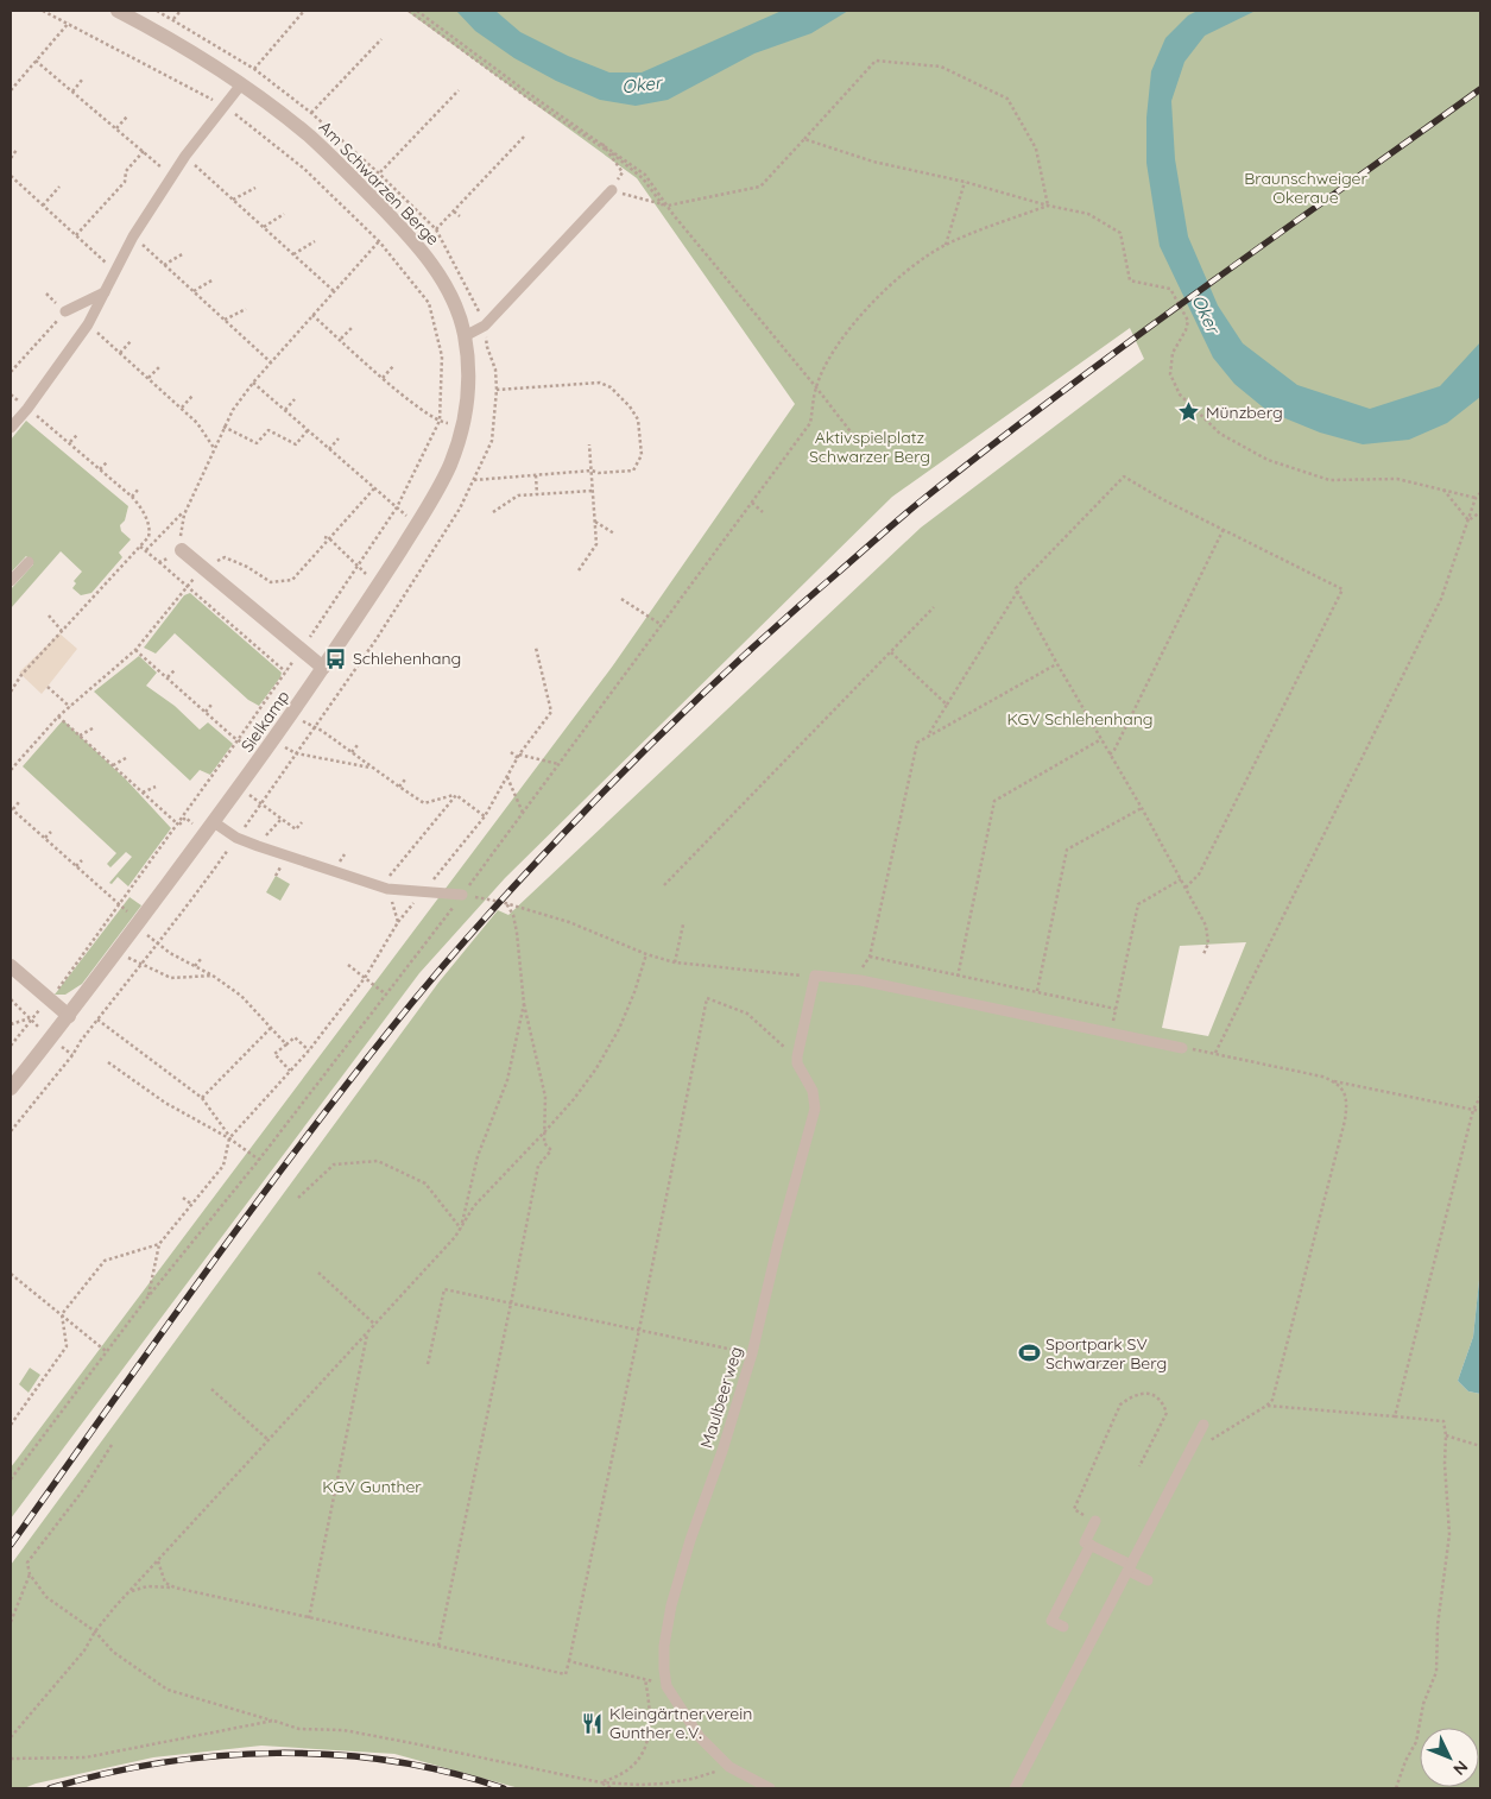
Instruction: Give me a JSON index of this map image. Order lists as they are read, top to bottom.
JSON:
{
  "streets": {
    "street": ["Am Schwarzen Berge", "Sielkamp"],
    "lane": ["Maulbeerweg"]
  },
  "crossings": [
    ["Am Schwarzen Berge", "Sielkamp"]
  ],
  "water": ["Oker"],
  "parks": [
    "Braunschweiger Okeraue",
    "Aktivspielplatz Schwarzer Berg",
    "KGV Schlehenhang",
    "KGV Gunther"
  ],
  "places": {
    "place": ["Münzberg"],
    "bus stop": ["Schlehenhang"],
    "sports": ["Sportpark SV Schwarzer Berg"],
    "restaurant": ["Kleingärtnerverein Gunther e.V."]
  },
  "north": "bottom right"
}
